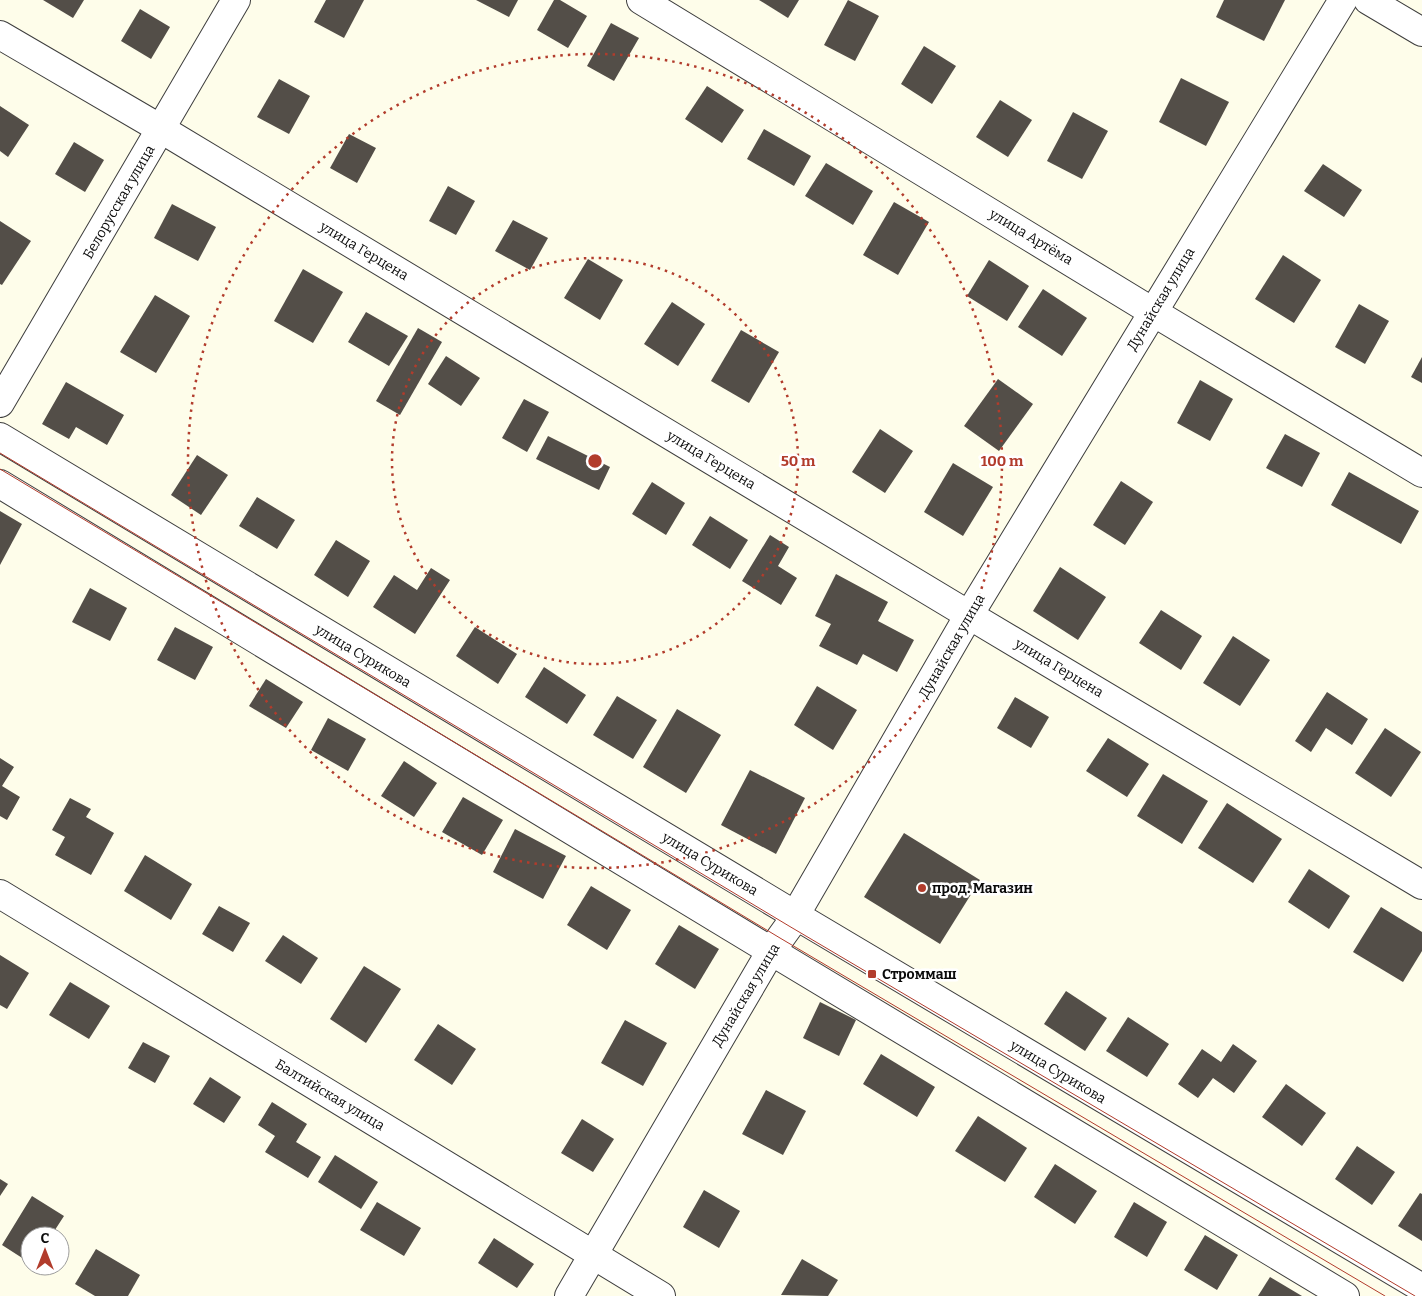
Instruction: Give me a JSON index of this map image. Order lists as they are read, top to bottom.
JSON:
{
  "streets": {
    "street": [
      "Белорусская улица",
      "улица Артёма",
      "улица Герцена",
      "Дунайская улица",
      "улица Сурикова",
      "Балтийская улица"
    ]
  },
  "crossings": [
    ["Белорусская улица", "улица Герцена"],
    ["улица Артёма", "Дунайская улица"],
    ["улица Герцена", "Дунайская улица"],
    ["Дунайская улица", "улица Сурикова"],
    ["Дунайская улица", "Балтийская улица"]
  ],
  "places": {
    "other": ["прод. Магазин"],
    "transit": ["Строммаш"]
  },
  "north": "top",
  "rings": ["50 m", "100 m"]
}
